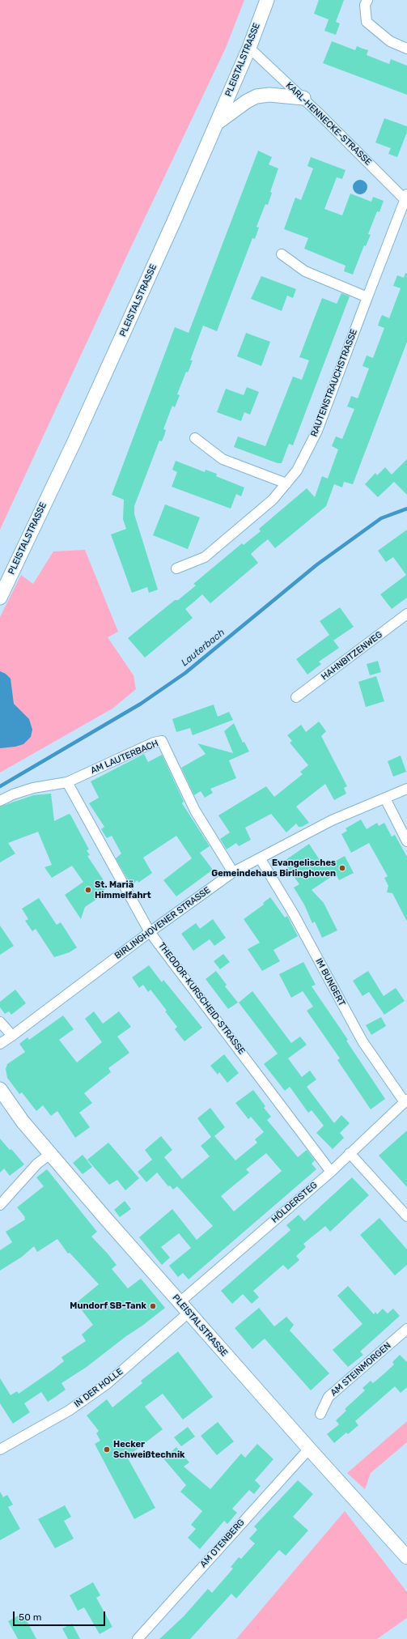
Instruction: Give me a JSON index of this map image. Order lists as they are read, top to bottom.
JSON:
{
  "streets": {
    "main road": ["PLEISTALSTRASSE"],
    "street": [
      "KARL-HENNECKE-STRASSE",
      "RAUTENSTRAUCHSTRASSE",
      "HAHNBITZENWEG",
      "AM LAUTERBACH",
      "BIRLINGHOVENER STRASSE",
      "IM BUNGERT",
      "THEODOR-KURSCHEID-STRASSE",
      "HÖLDERSTEG",
      "AM STEINMORGEN",
      "IN DER HOLLE",
      "AM OTENBERG"
    ]
  },
  "crossings": [
    ["PLEISTALSTRASSE", "KARL-HENNECKE-STRASSE"],
    ["PLEISTALSTRASSE", "HÖLDERSTEG"],
    ["PLEISTALSTRASSE", "IN DER HOLLE"],
    ["PLEISTALSTRASSE", "AM OTENBERG"],
    ["KARL-HENNECKE-STRASSE", "RAUTENSTRAUCHSTRASSE"],
    ["AM LAUTERBACH", "BIRLINGHOVENER STRASSE"],
    ["AM LAUTERBACH", "THEODOR-KURSCHEID-STRASSE"],
    ["BIRLINGHOVENER STRASSE", "IM BUNGERT"],
    ["BIRLINGHOVENER STRASSE", "THEODOR-KURSCHEID-STRASSE"],
    ["IM BUNGERT", "HÖLDERSTEG"],
    ["THEODOR-KURSCHEID-STRASSE", "HÖLDERSTEG"]
  ],
  "water": ["Lauterbach"],
  "places": [
    "Evangelisches Gemeindehaus Birlinghoven",
    "St. Mariä Himmelfahrt",
    "Mundorf SB-Tank",
    "Hecker Schweißtechnik"
  ],
  "scale_bar": "50 m"
}
